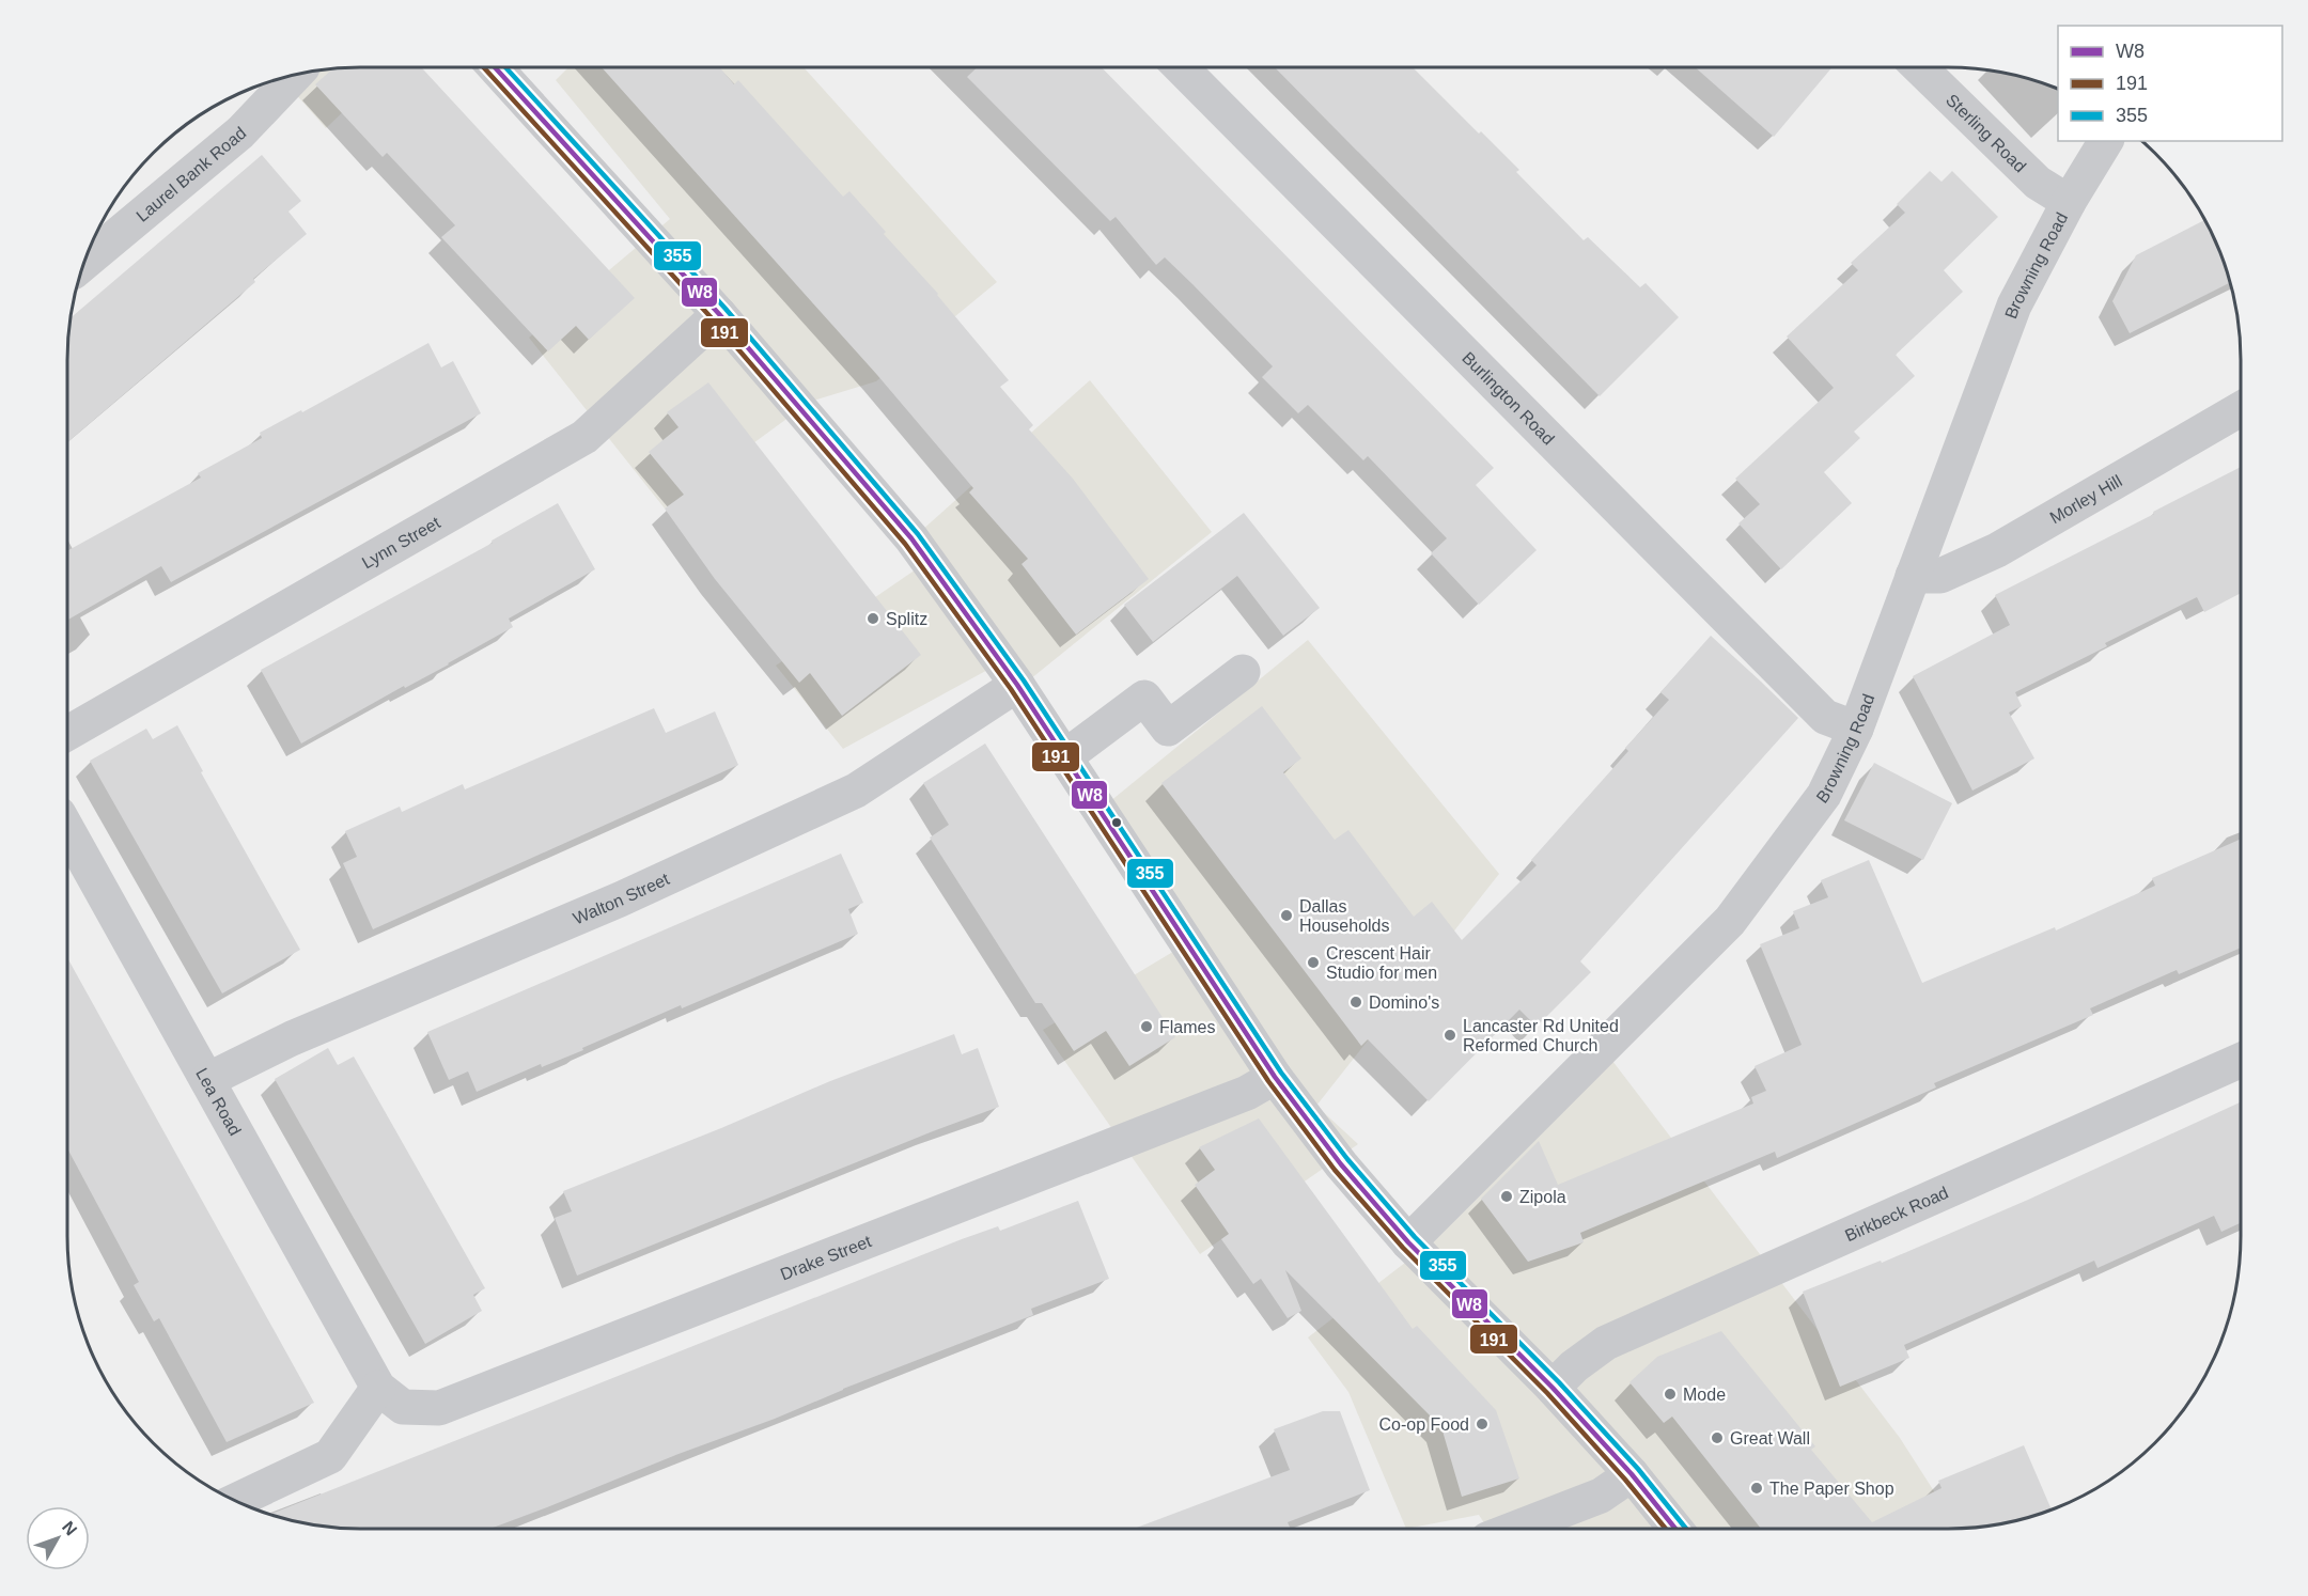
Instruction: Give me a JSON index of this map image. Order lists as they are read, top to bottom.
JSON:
{
  "streets": {
    "street": [
      "Sterling Road",
      "Laurel Bank Road",
      "Browning Road",
      "Burlington Road",
      "Morley Hill",
      "Lynn Street",
      "Walton Street",
      "Lea Road",
      "Birkbeck Road",
      "Drake Street"
    ]
  },
  "crossings": [
    ["Sterling Road", "Browning Road"],
    ["Browning Road", "Burlington Road"],
    ["Browning Road", "Morley Hill"],
    ["Walton Street", "Lea Road"],
    ["Lea Road", "Drake Street"]
  ],
  "places": [
    "Splitz",
    "Dallas Households",
    "Crescent Hair Studio for men",
    "Domino's",
    "Flames",
    "Lancaster Rd United Reformed Church",
    "Zipola",
    "Mode",
    "Co-op Food",
    "Great Wall",
    "The Paper Shop"
  ],
  "lines": ["transit line W8", "transit line 191", "transit line 355"],
  "legend": ["W8", "191", "355"],
  "north": "top right"
}
